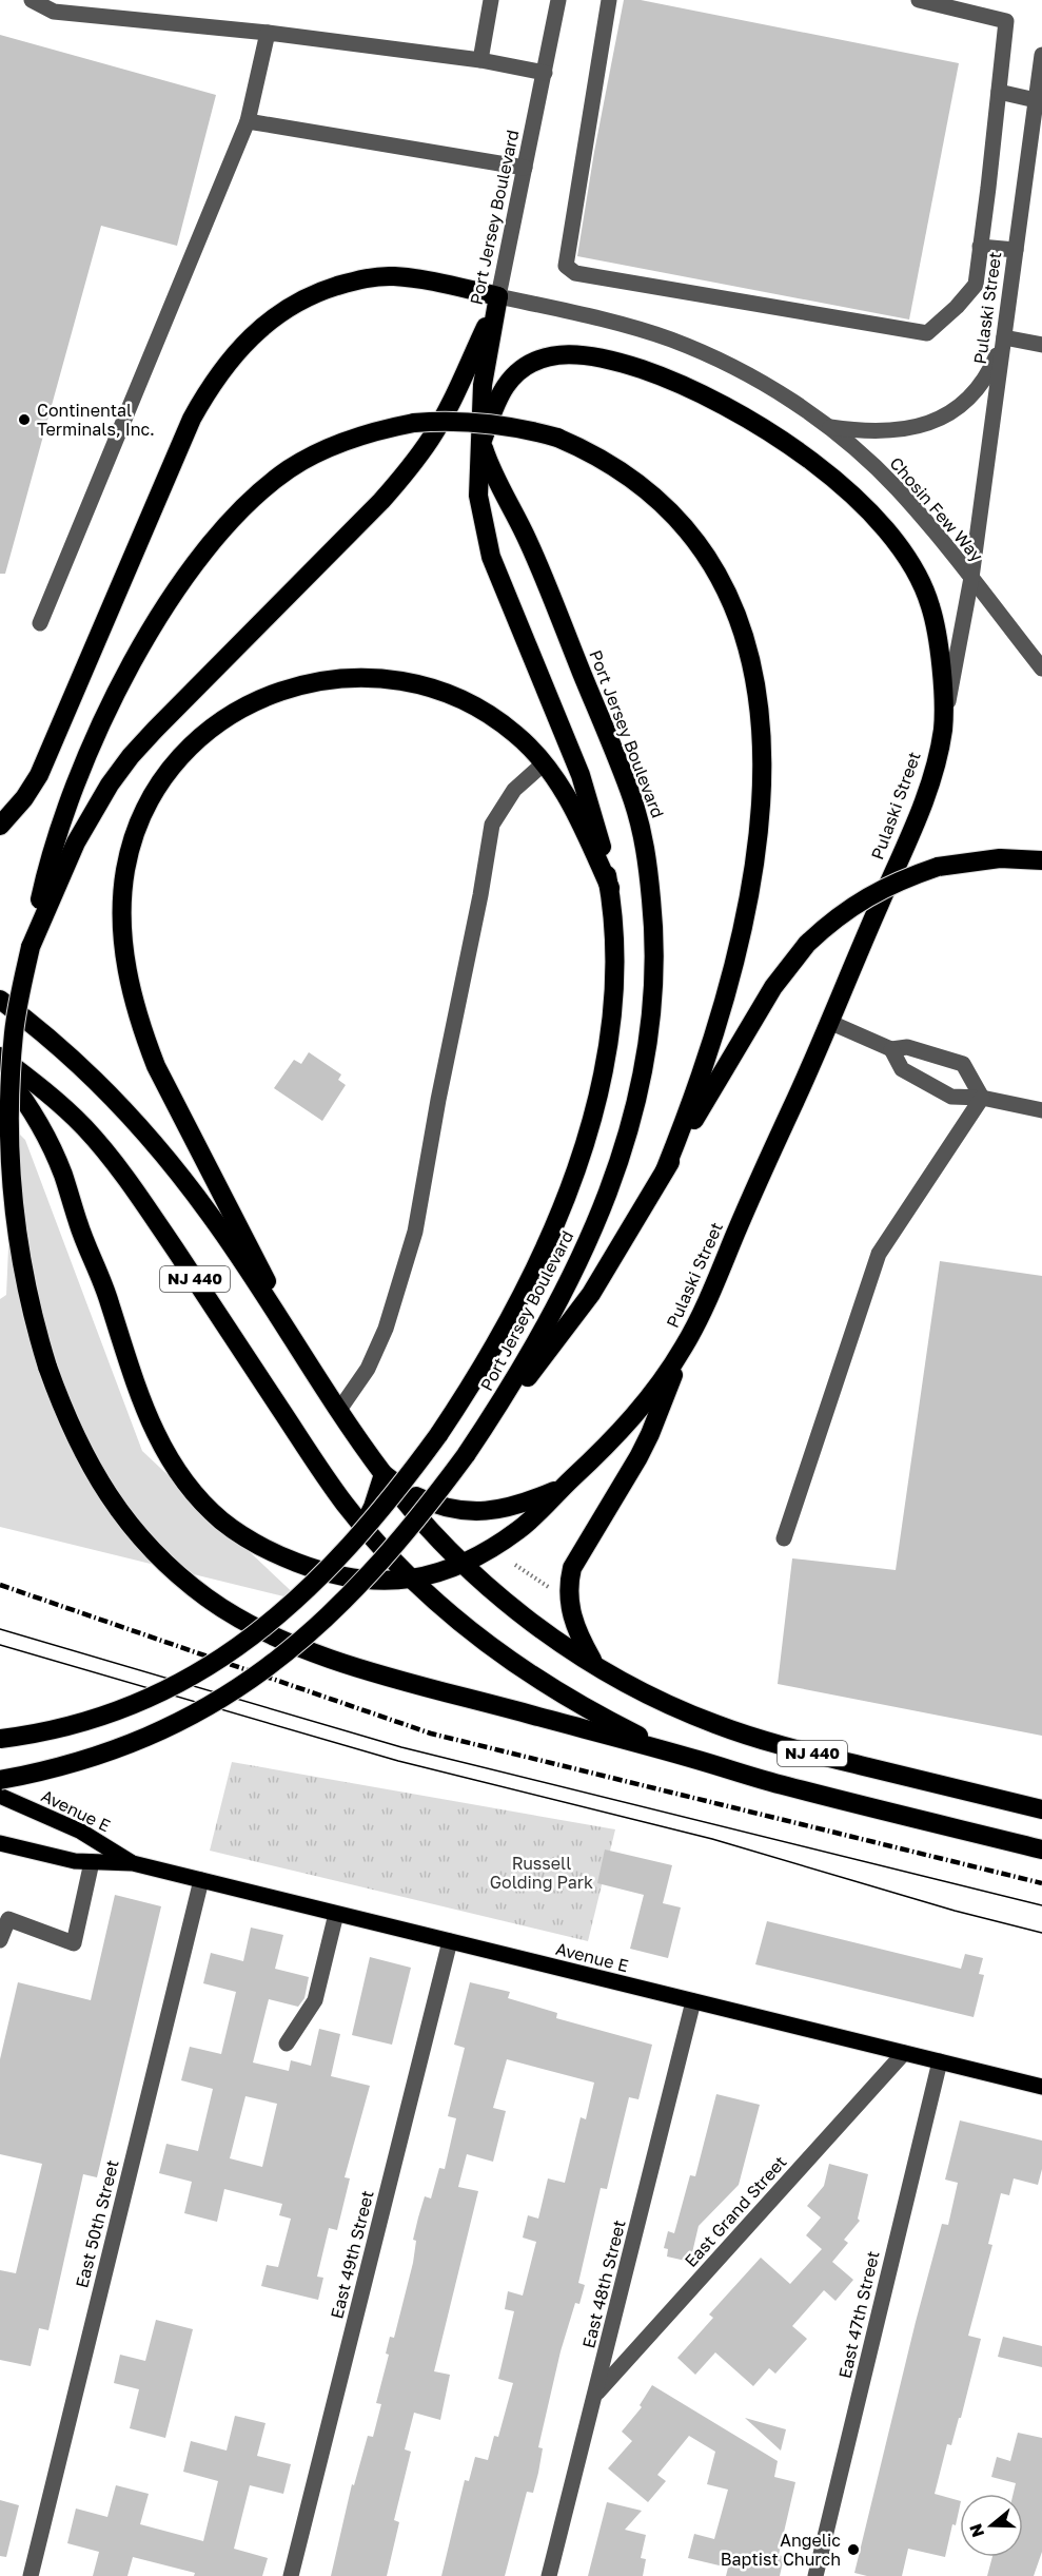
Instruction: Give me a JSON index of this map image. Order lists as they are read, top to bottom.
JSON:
{
  "streets": {
    "highway": ["Port Jersey Boulevard", "Pulaski Street", "NJ 440"],
    "main road": ["Avenue E"],
    "street": [
      "Chosin Few Way",
      "East Grand Street",
      "East 50th Street",
      "East 49th Street",
      "East 48th Street",
      "East 47th Street"
    ]
  },
  "crossings": [
    ["Port Jersey Boulevard", "Chosin Few Way"],
    ["Pulaski Street", "Chosin Few Way"],
    ["Pulaski Street", "NJ 440"],
    ["Avenue E", "East Grand Street"],
    ["Avenue E", "East 50th Street"],
    ["Avenue E", "East 49th Street"],
    ["Avenue E", "East 48th Street"],
    ["Avenue E", "East 47th Street"],
    ["East Grand Street", "East 48th Street"]
  ],
  "parks": ["Russell Golding Park"],
  "places": ["Continental Terminals, Inc.", "Angelic Baptist Church"],
  "north": "left"
}
